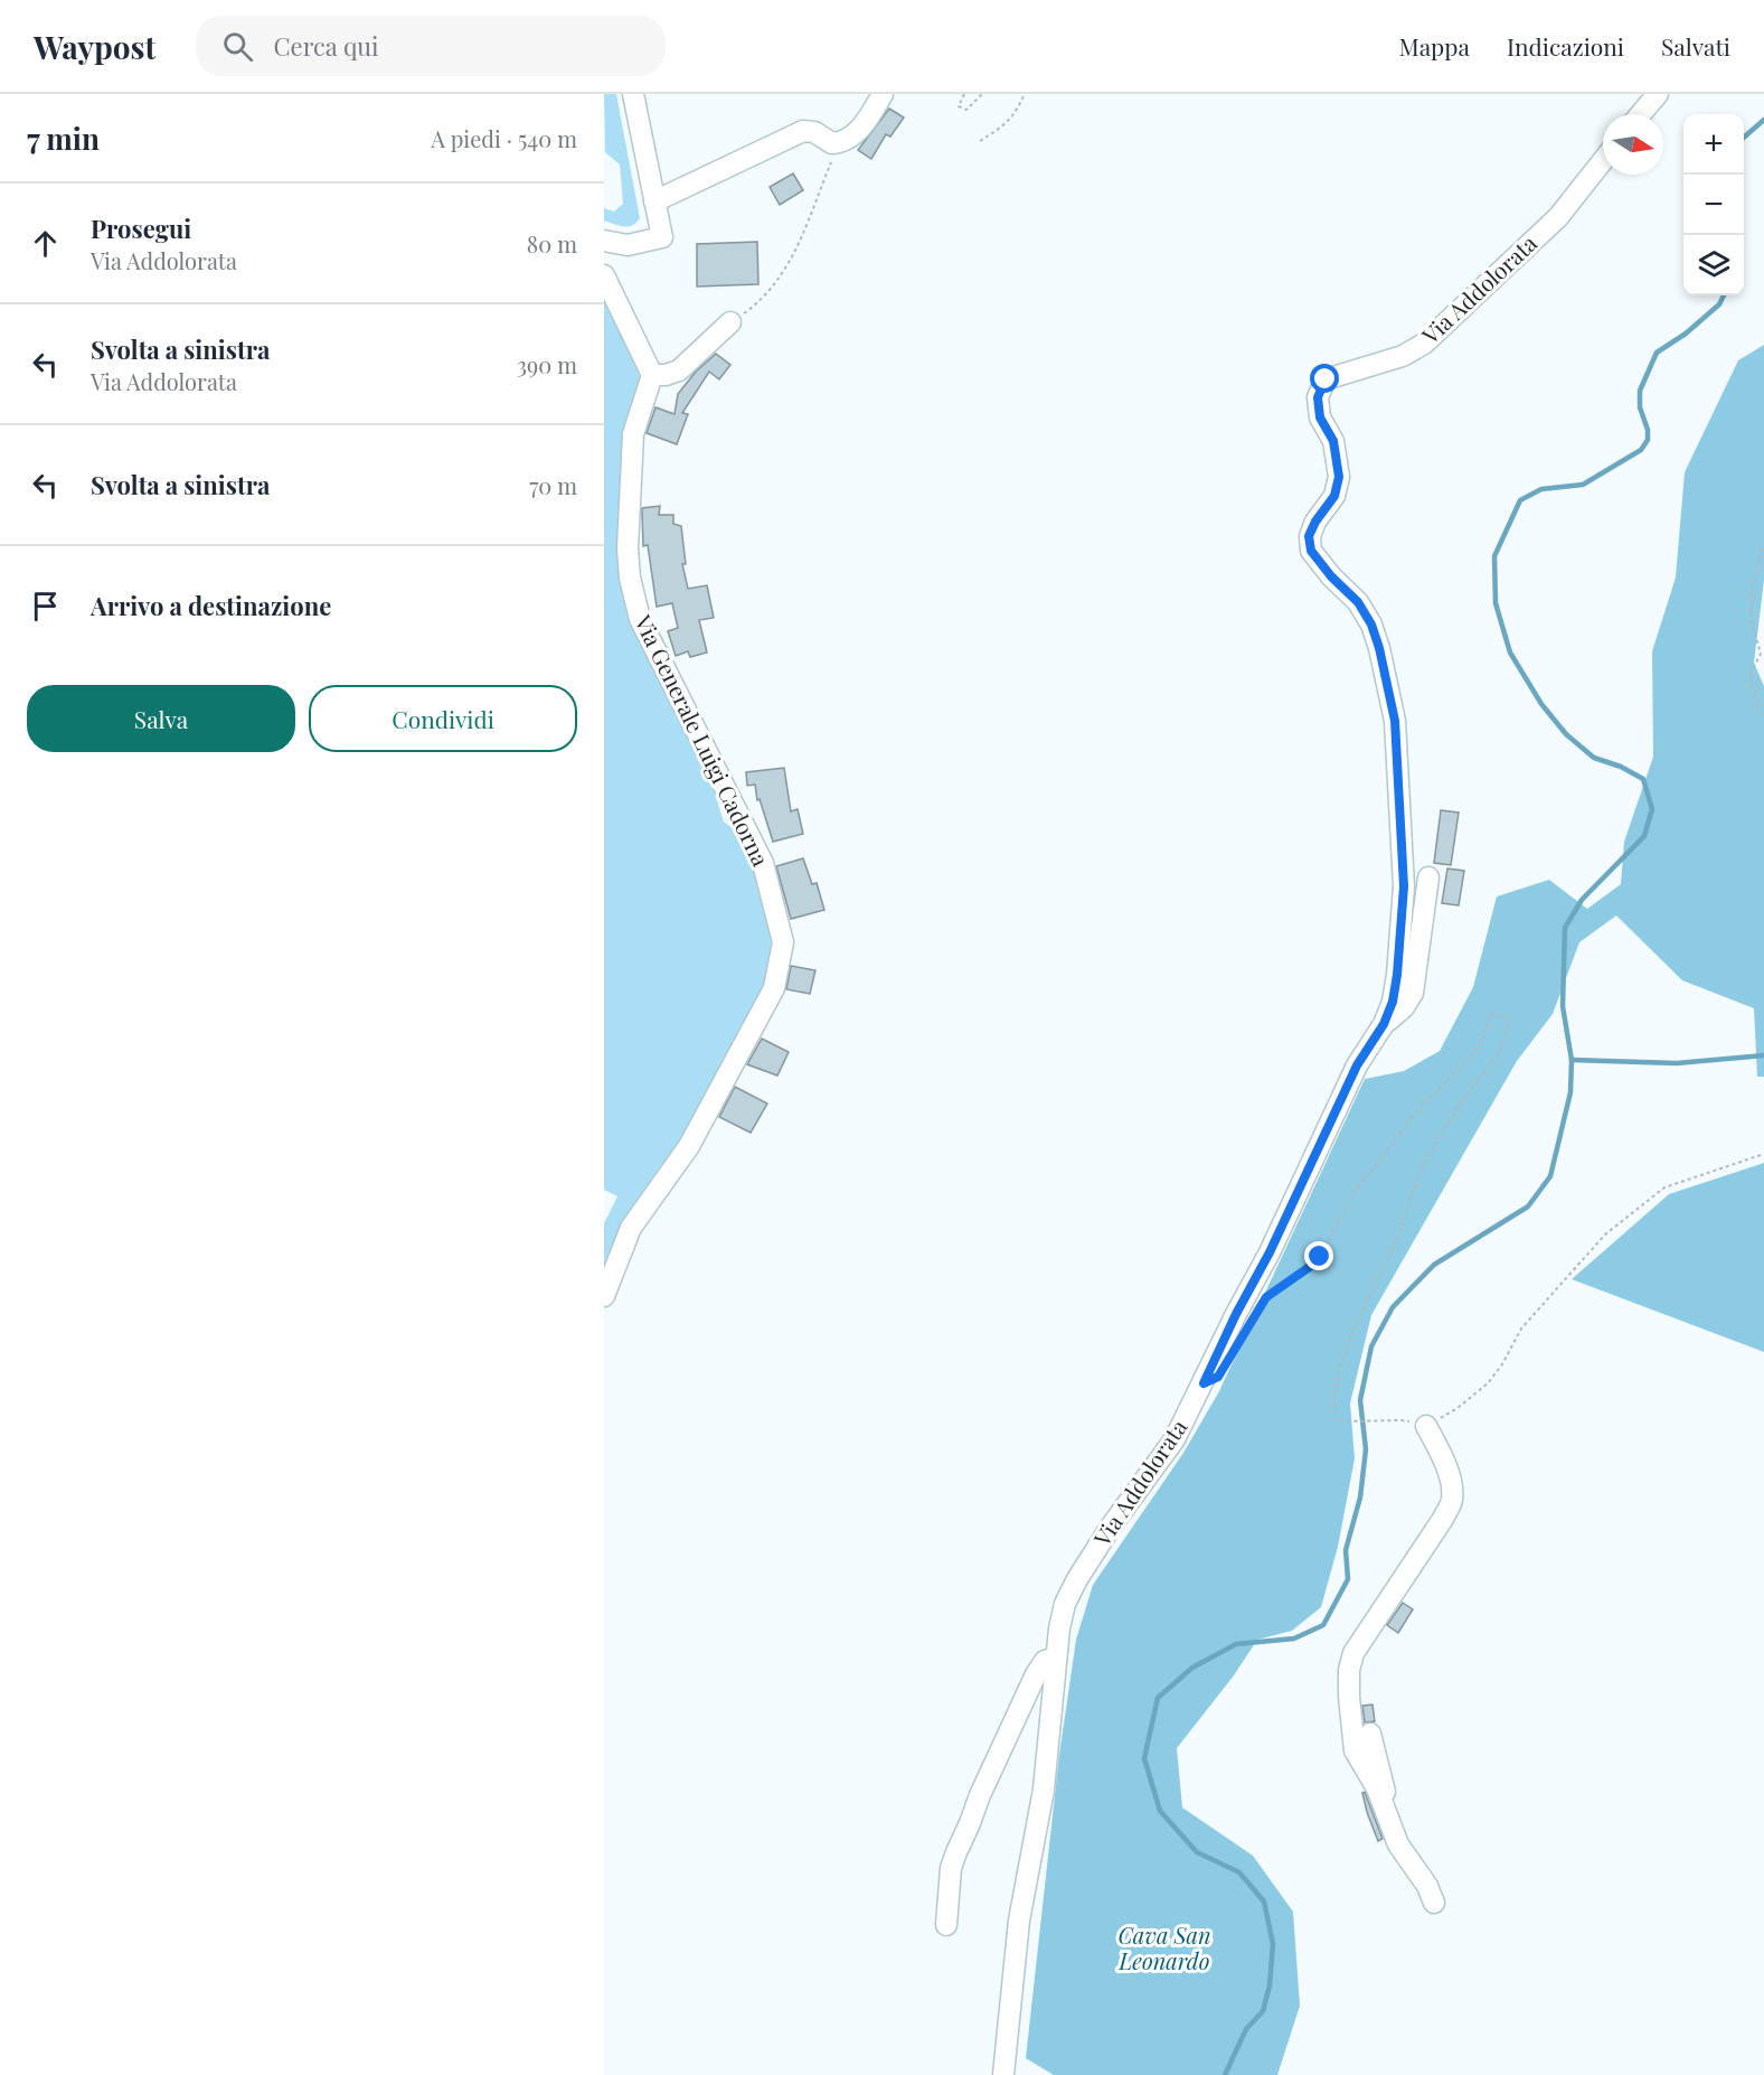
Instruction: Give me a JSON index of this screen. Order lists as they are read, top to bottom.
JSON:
{
  "streets": {
    "street": ["Via Addolorata", "Via Generale Luigi Cadorna"]
  },
  "parks": ["Cava San Leonardo"],
  "north": "right",
  "page": {
    "header": "Waypost",
    "search": "Cerca qui",
    "nav": ["Mappa", "Indicazioni", "Salvati"],
    "heading": ["7 min", "A piedi · 540 m"],
    "map_buttons": ["+", "−"],
    "list": [
      ["Prosegui", "Via Addolorata", "80 m"],
      ["Svolta a sinistra", "Via Addolorata", "390 m"],
      ["Svolta a sinistra", "70 m"],
      "Arrivo a destinazione"
    ],
    "buttons": ["Salva", "Condividi"]
  }
}
